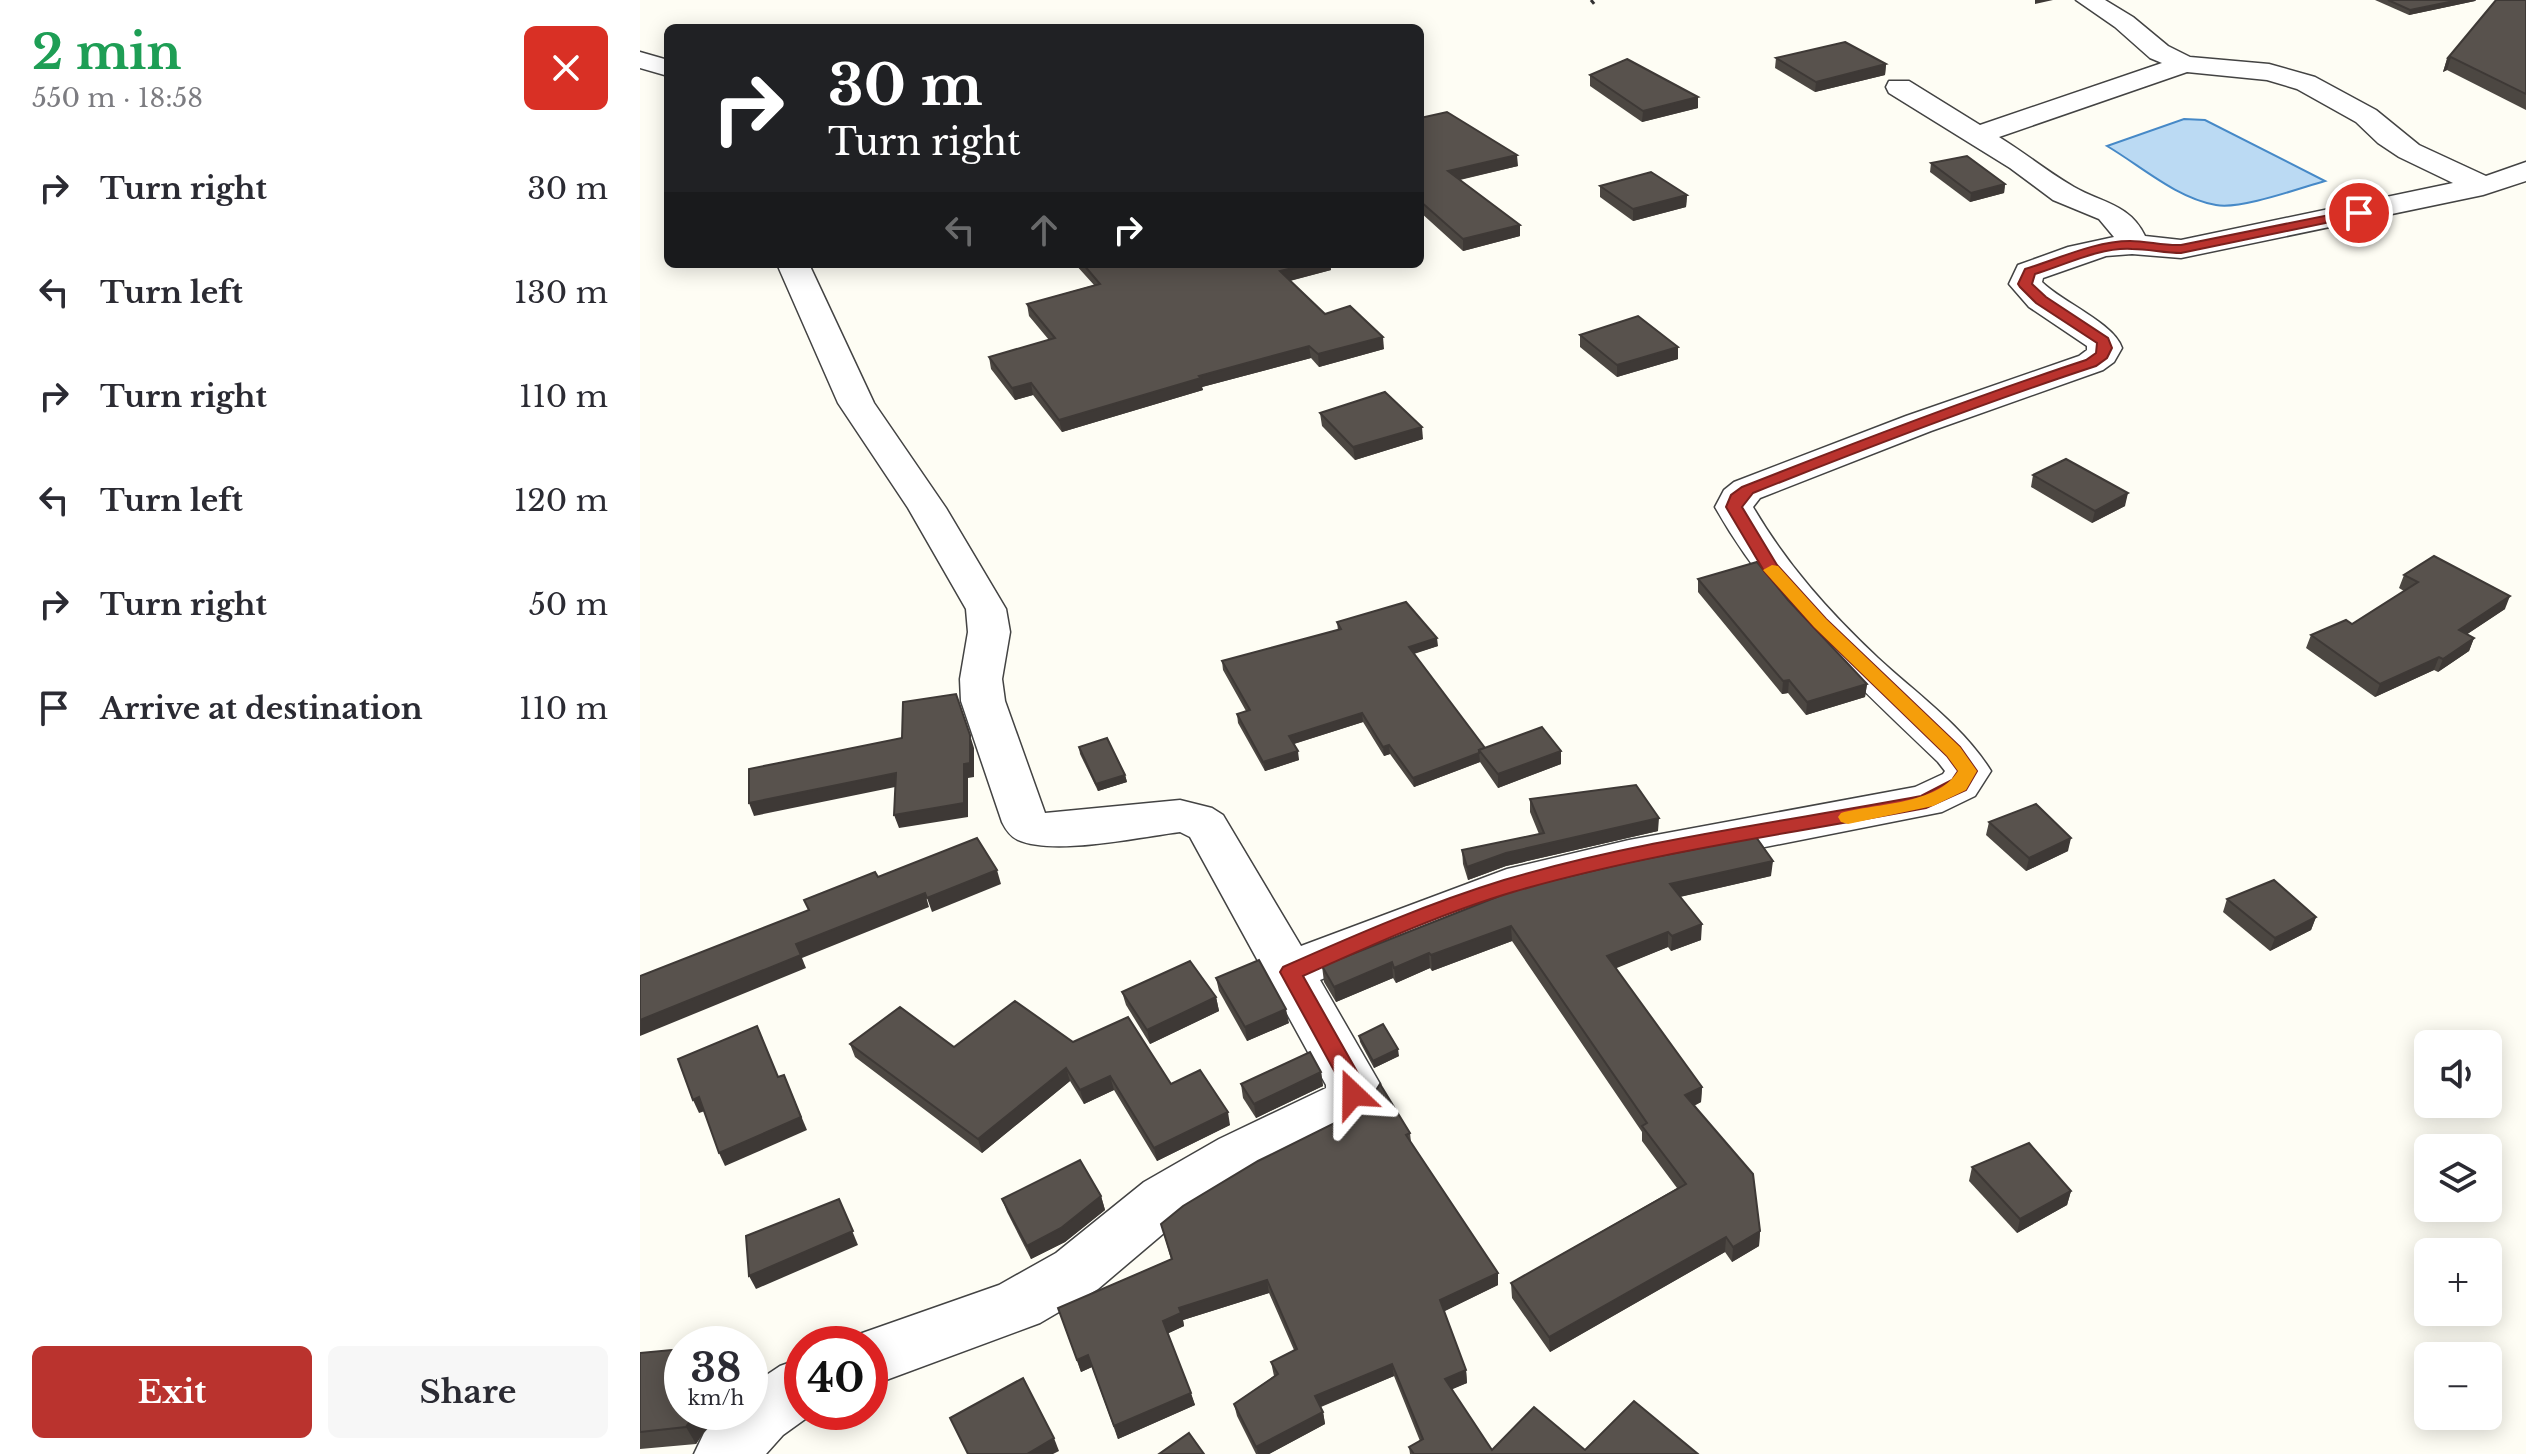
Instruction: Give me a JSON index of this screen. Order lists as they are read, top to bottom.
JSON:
{
  "page": {
    "heading": ["2 min", "550 m · 18:58"],
    "turn": ["30 m", "Turn right"],
    "list": [
      {
        "name": "Turn right",
        "value": "30 m"
      },
      {
        "name": "Turn left",
        "value": "130 m"
      },
      {
        "name": "Turn right",
        "value": "110 m"
      },
      {
        "name": "Turn left",
        "value": "120 m"
      },
      {
        "name": "Turn right",
        "value": "50 m"
      },
      {
        "name": "Arrive at destination",
        "value": "110 m"
      }
    ],
    "map_buttons": ["+", "−"],
    "speed": "38 km/h",
    "limit": "40",
    "buttons": ["Exit", "Share"]
  }
}
